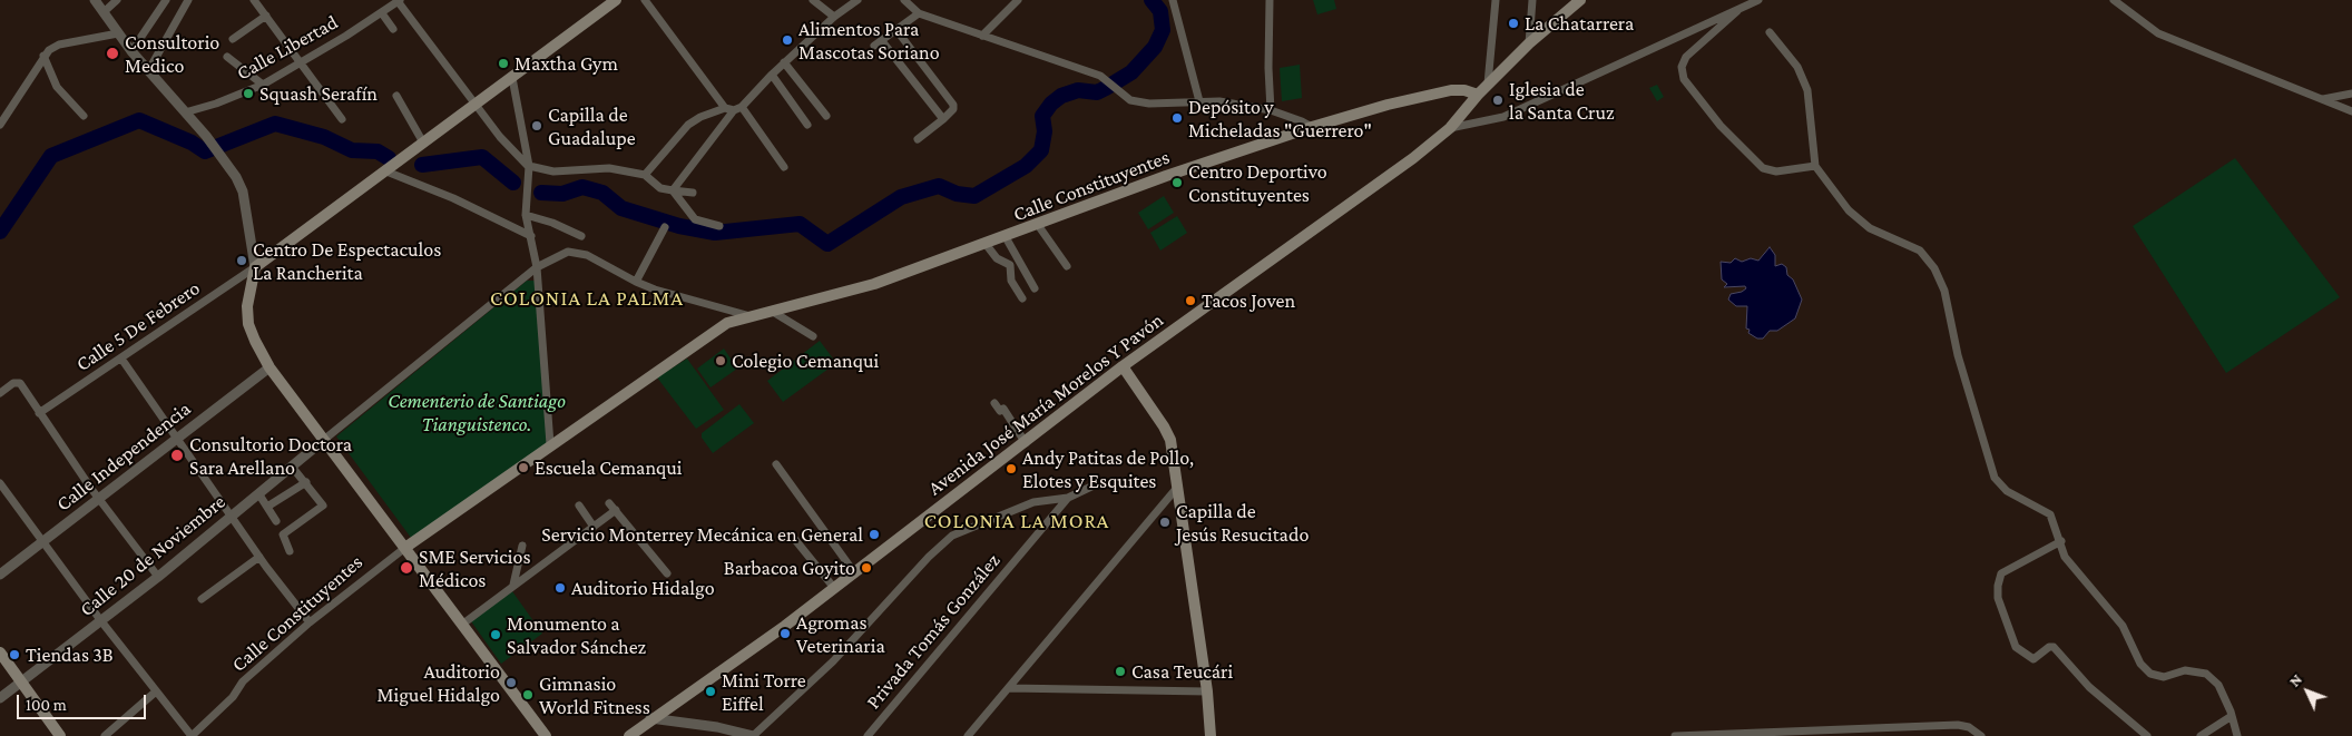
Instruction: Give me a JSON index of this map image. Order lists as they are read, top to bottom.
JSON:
{
  "streets": {
    "main road": ["Calle Constituyentes", "Avenida José María Morelos Y Pavón"],
    "street": [
      "Calle Libertad",
      "Calle 5 De Febrero",
      "Calle Independencia",
      "Calle 20 de Noviembre",
      "Privada Tomás González"
    ]
  },
  "crossings": [
    ["Calle Constituyentes", "Avenida José María Morelos Y Pavón"]
  ],
  "districts": ["COLONIA LA PALMA", "COLONIA LA MORA"],
  "parks": ["Cementerio de Santiago Tianguistenco."],
  "places": [
    "La Chatarrera",
    "Alimentos Para Mascotas Soriano",
    "Consultorio Medico",
    "Maxtha Gym",
    "Squash Serafín",
    "Iglesia de la Santa Cruz",
    "Depósito y Micheladas \"Guerrero\"",
    "Capilla de Guadalupe",
    "Centro Deportivo Constituyentes",
    "Centro De Espectaculos La Rancherita",
    "Tacos Joven",
    "Colegio Cemanqui",
    "Consultorio Doctora Sara Arellano",
    "Escuela Cemanqui",
    "Andy Patitas de Pollo, Elotes y Esquites",
    "Capilla de Jesús Resucitado",
    "Servicio Monterrey Mecánica en General",
    "SME Servicios Médicos",
    "Barbacoa Goyito",
    "Auditorio Hidalgo",
    "Agromas Veterinaria",
    "Monumento a Salvador Sánchez",
    "Tiendas 3B",
    "Casa Teucári",
    "Auditorio Miguel Hidalgo",
    "Mini Torre Eiffel",
    "Gimnasio World Fitness"
  ],
  "scale_bar": "100 m",
  "north": "top left"
}
